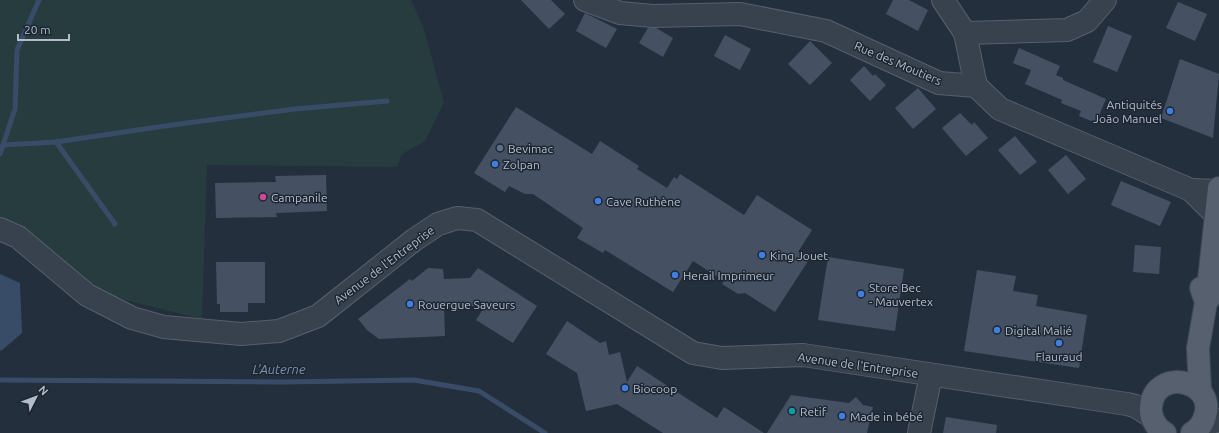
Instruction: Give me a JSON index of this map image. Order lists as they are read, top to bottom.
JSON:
{
  "streets": {
    "street": ["Rue des Moutiers", "Avenue de l'Entreprise"]
  },
  "water": ["L'Auterne"],
  "places": [
    "Antiquités João Manuel",
    "Bevimac",
    "Zolpan",
    "Campanile",
    "Cave Ruthène",
    "King Jouet",
    "Herail Imprimeur",
    "Store Bec - Mauvertex",
    "Rouergue Saveurs",
    "Digital Malié",
    "Flauraud",
    "Biocoop",
    "Retif",
    "Made in bébé"
  ],
  "scale_bar": "20 m",
  "north": "top right"
}
